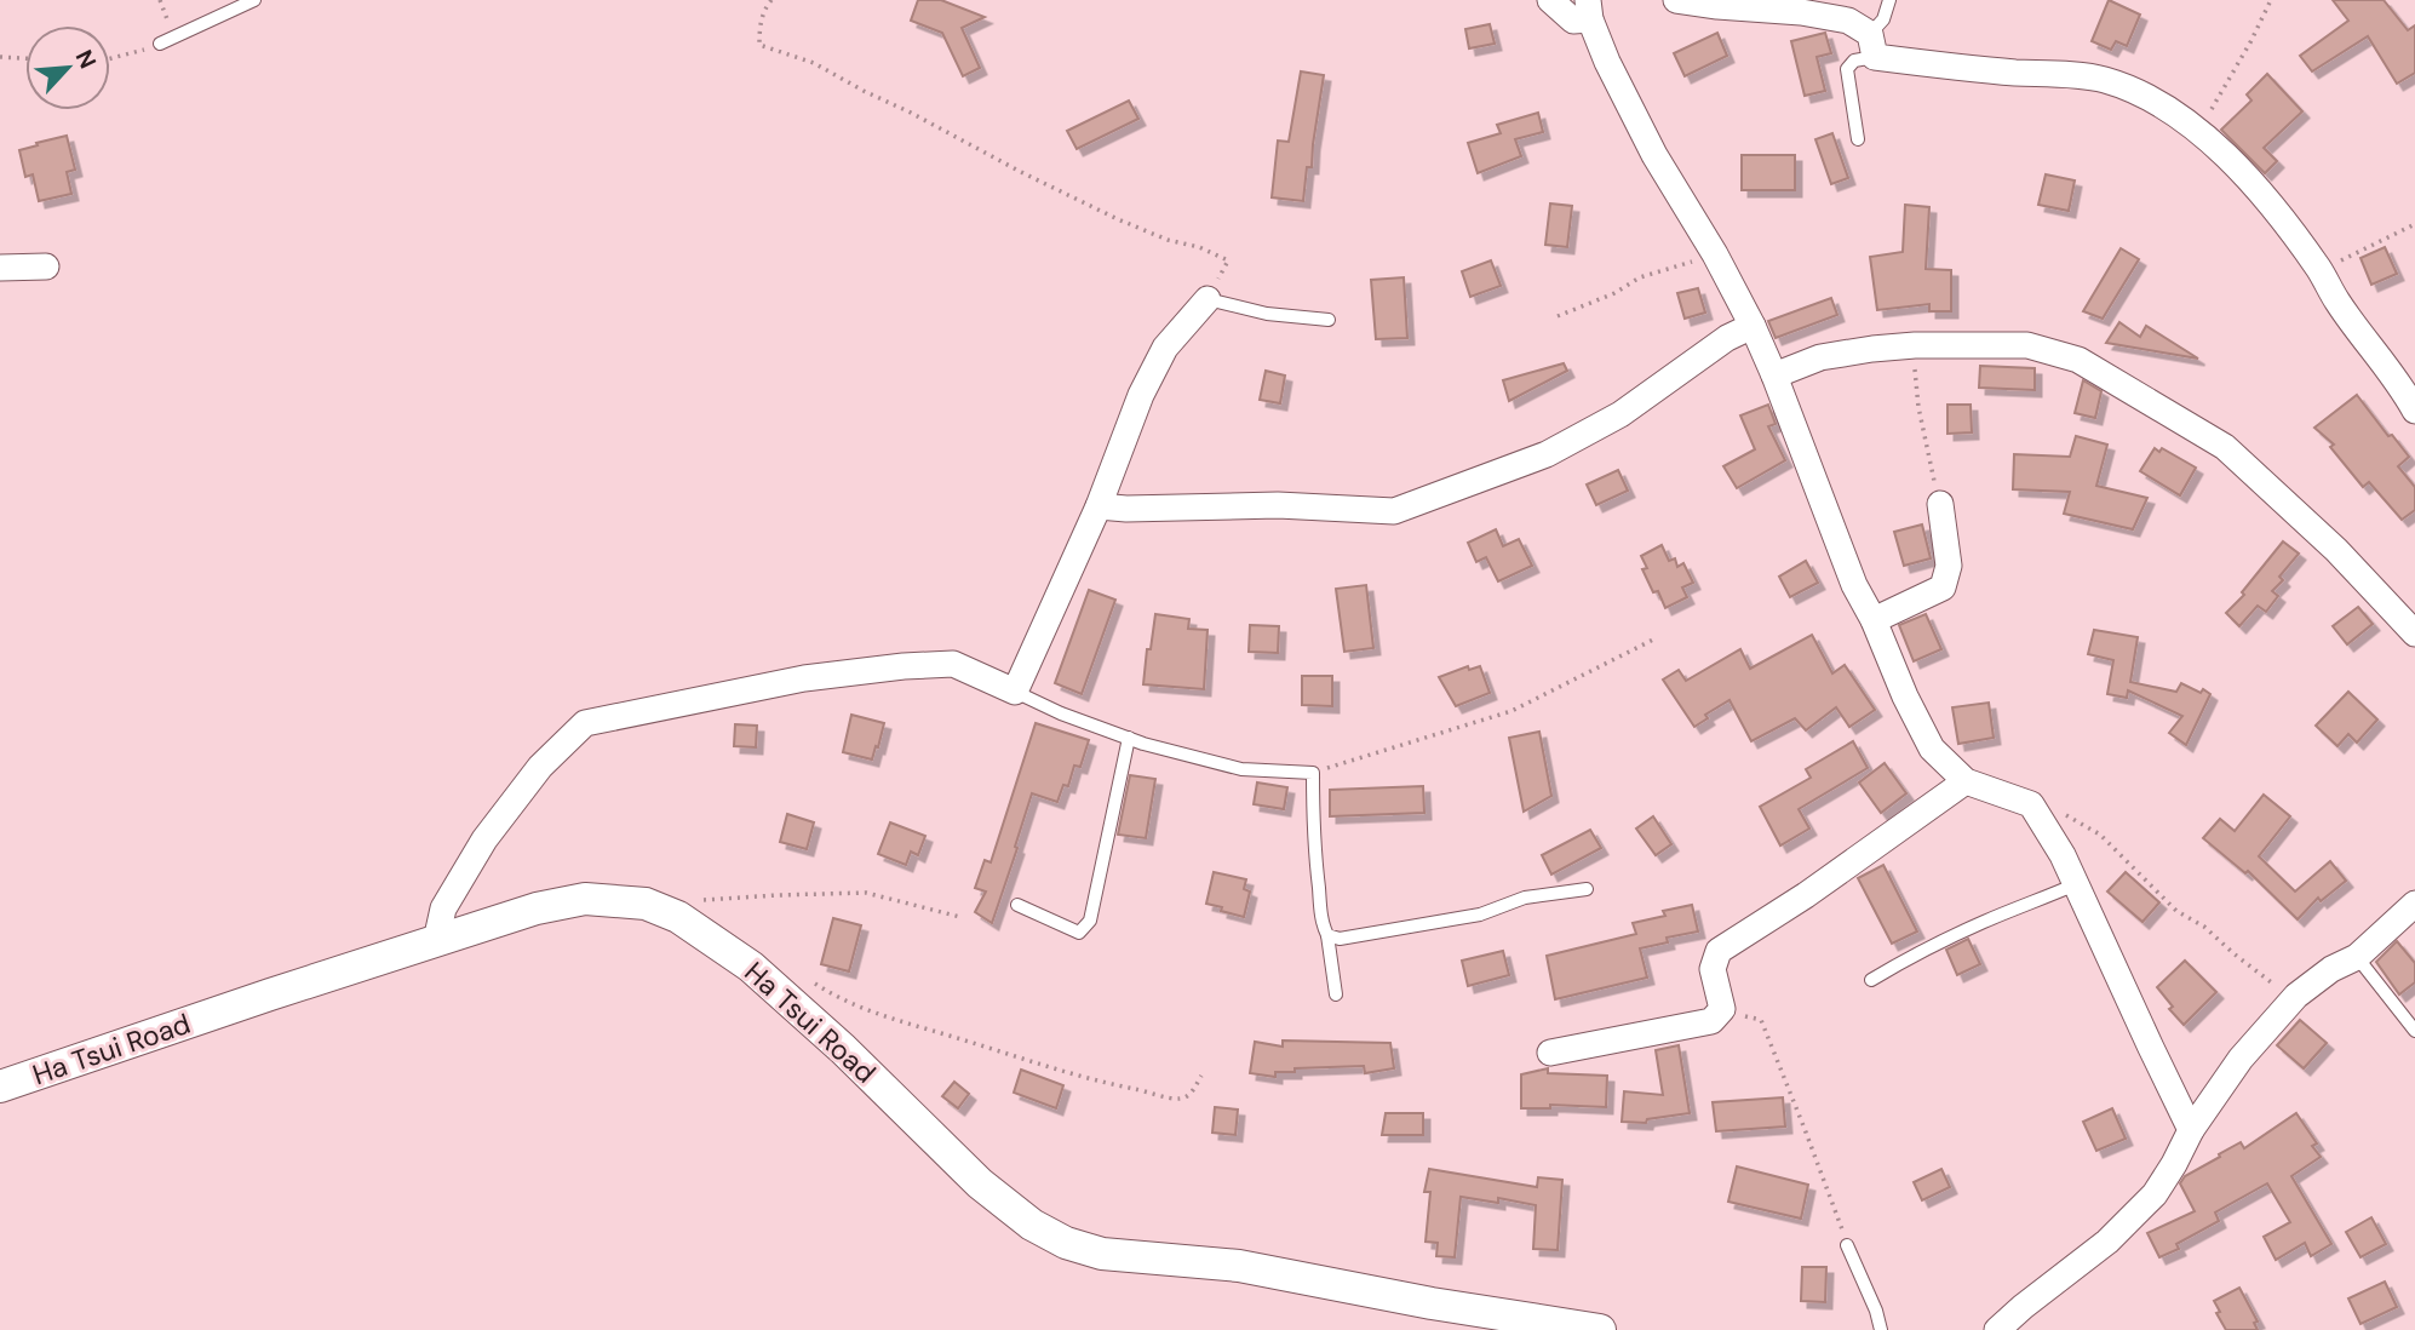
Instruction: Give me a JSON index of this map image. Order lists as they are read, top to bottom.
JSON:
{
  "streets": {
    "street": ["Ha Tsui Road"]
  },
  "north": "top right"
}
